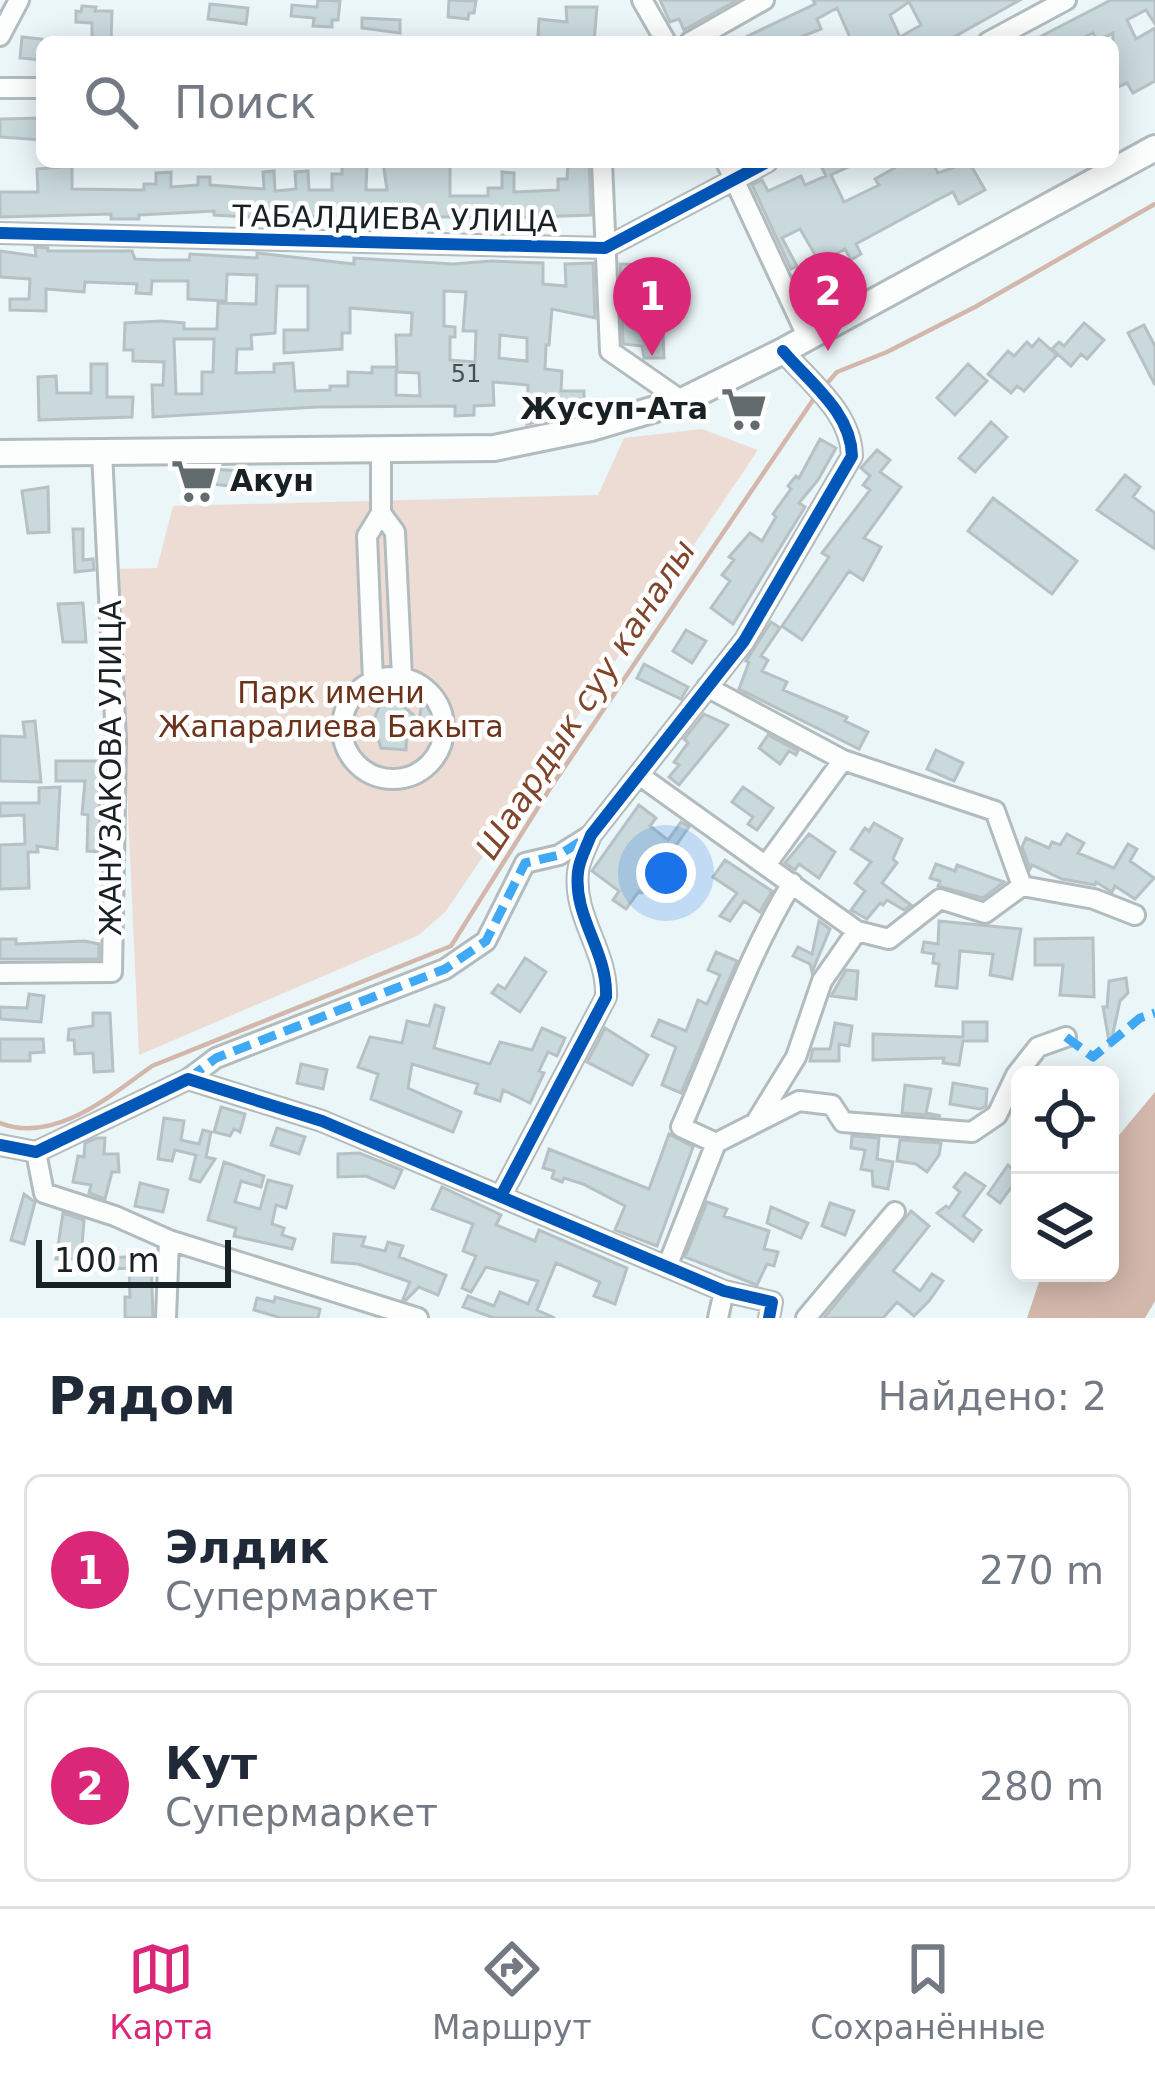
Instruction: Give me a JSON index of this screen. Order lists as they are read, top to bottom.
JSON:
{
  "streets": {
    "street": ["ТАБАЛДИЕВА УЛИЦА", "ЖАНУЗАКОВА УЛИЦА"]
  },
  "water": ["Шаардык суу каналы"],
  "parks": ["Парк имени Жапаралиева Бакыта"],
  "places": {
    "supermarket": ["Жусуп-Ата", "Акун"]
  },
  "house_numbers": ["51"],
  "scale_bar": "100 m",
  "page": {
    "search": "Поиск",
    "pins": ["2", "1"],
    "scale": "100 m",
    "heading": ["Рядом", "Найдено: 2"],
    "list": [
      {
        "mark": "1",
        "name": "Элдик",
        "note": "Супермаркет",
        "value": "270 m"
      },
      {
        "mark": "2",
        "name": "Кут",
        "note": "Супермаркет",
        "value": "280 m"
      }
    ],
    "nav": ["Карта", "Маршрут", "Сохранённые"]
  }
}
